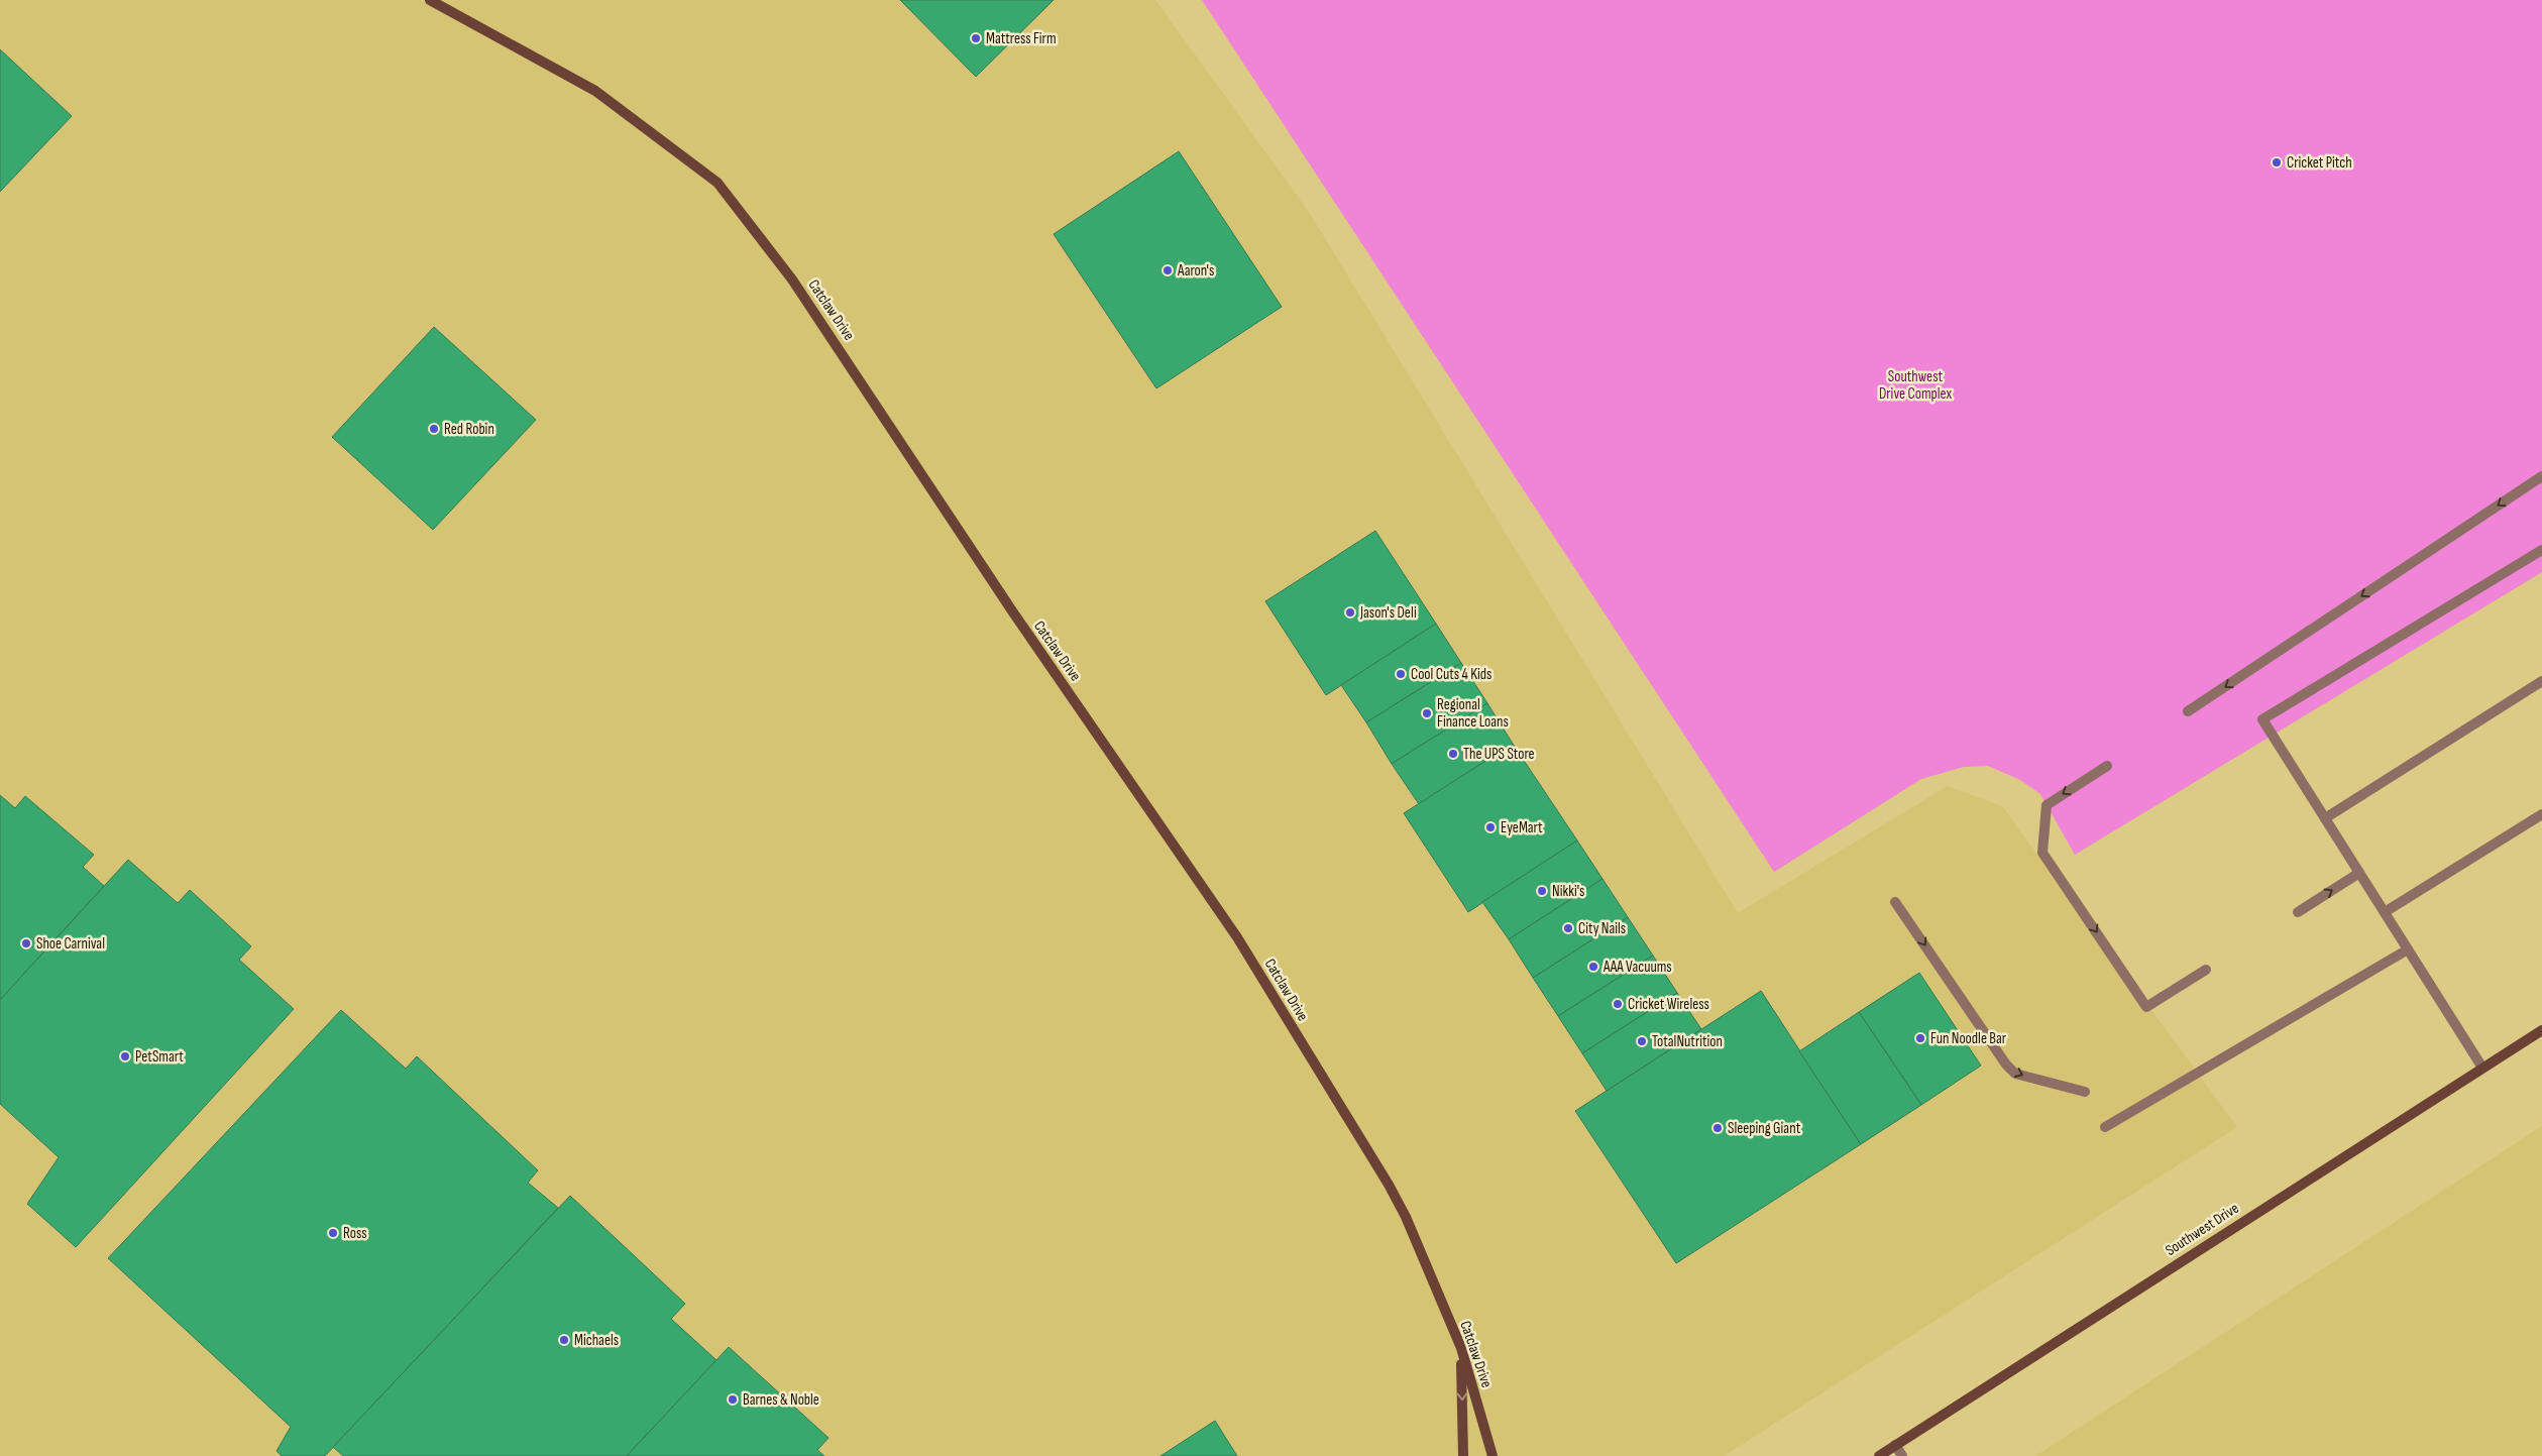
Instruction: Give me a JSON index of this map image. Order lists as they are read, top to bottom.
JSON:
{
  "streets": {
    "street": ["Catclaw Drive", "Southwest Drive"]
  },
  "parks": ["Southwest Drive Complex"],
  "places": [
    "Mattress Firm",
    "Cricket Pitch",
    "Aaron's",
    "Red Robin",
    "Jason's Deli",
    "Cool Cuts 4 Kids",
    "Regional Finance Loans",
    "The UPS Store",
    "EyeMart",
    "Nikki's",
    "City Nails",
    "Shoe Carnival",
    "AAA Vacuums",
    "Cricket Wireless",
    "Fun Noodle Bar",
    "TotalNutrition",
    "PetSmart",
    "Sleeping Giant",
    "Ross",
    "Michaels",
    "Barnes & Noble"
  ]
}
